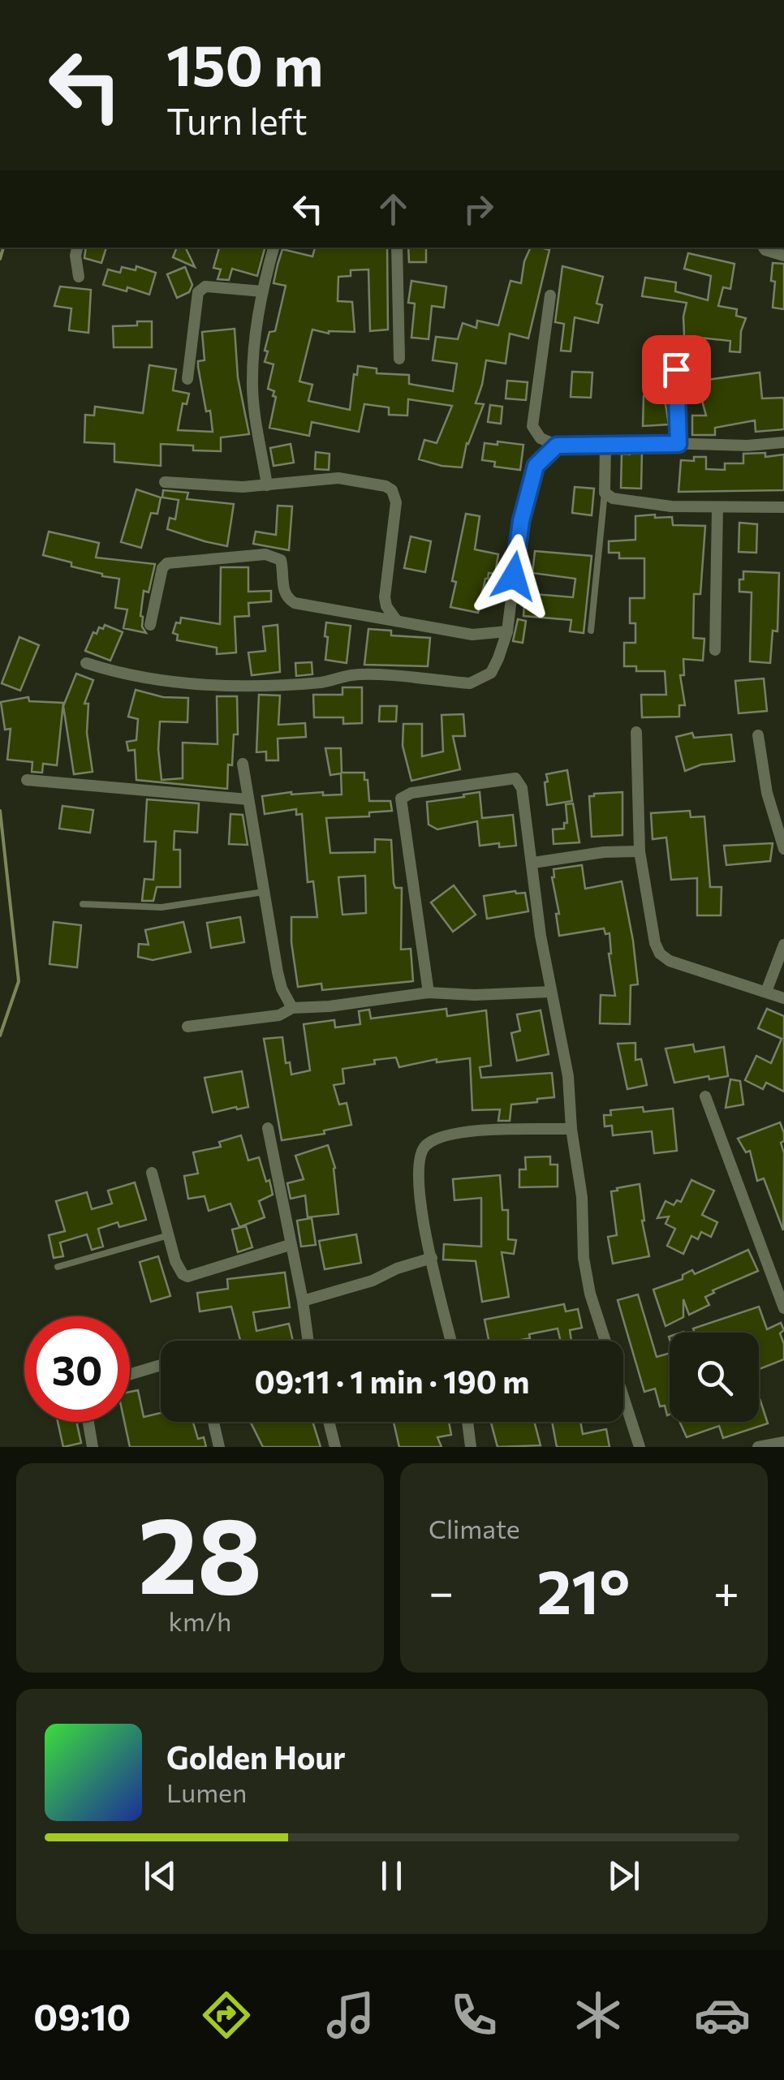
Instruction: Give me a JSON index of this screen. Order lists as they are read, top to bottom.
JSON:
{
  "page": {
    "turn": ["150 m", "Turn left"],
    "limit": "30",
    "trip": "09:11 · 1 min · 190 m",
    "tile": [
      ["28", "km/h"],
      "Climate"
    ],
    "heat": ["−", "21°", "+"],
    "song": ["Golden Hour", "Lumen"],
    "tabs": "09:10"
  }
}
